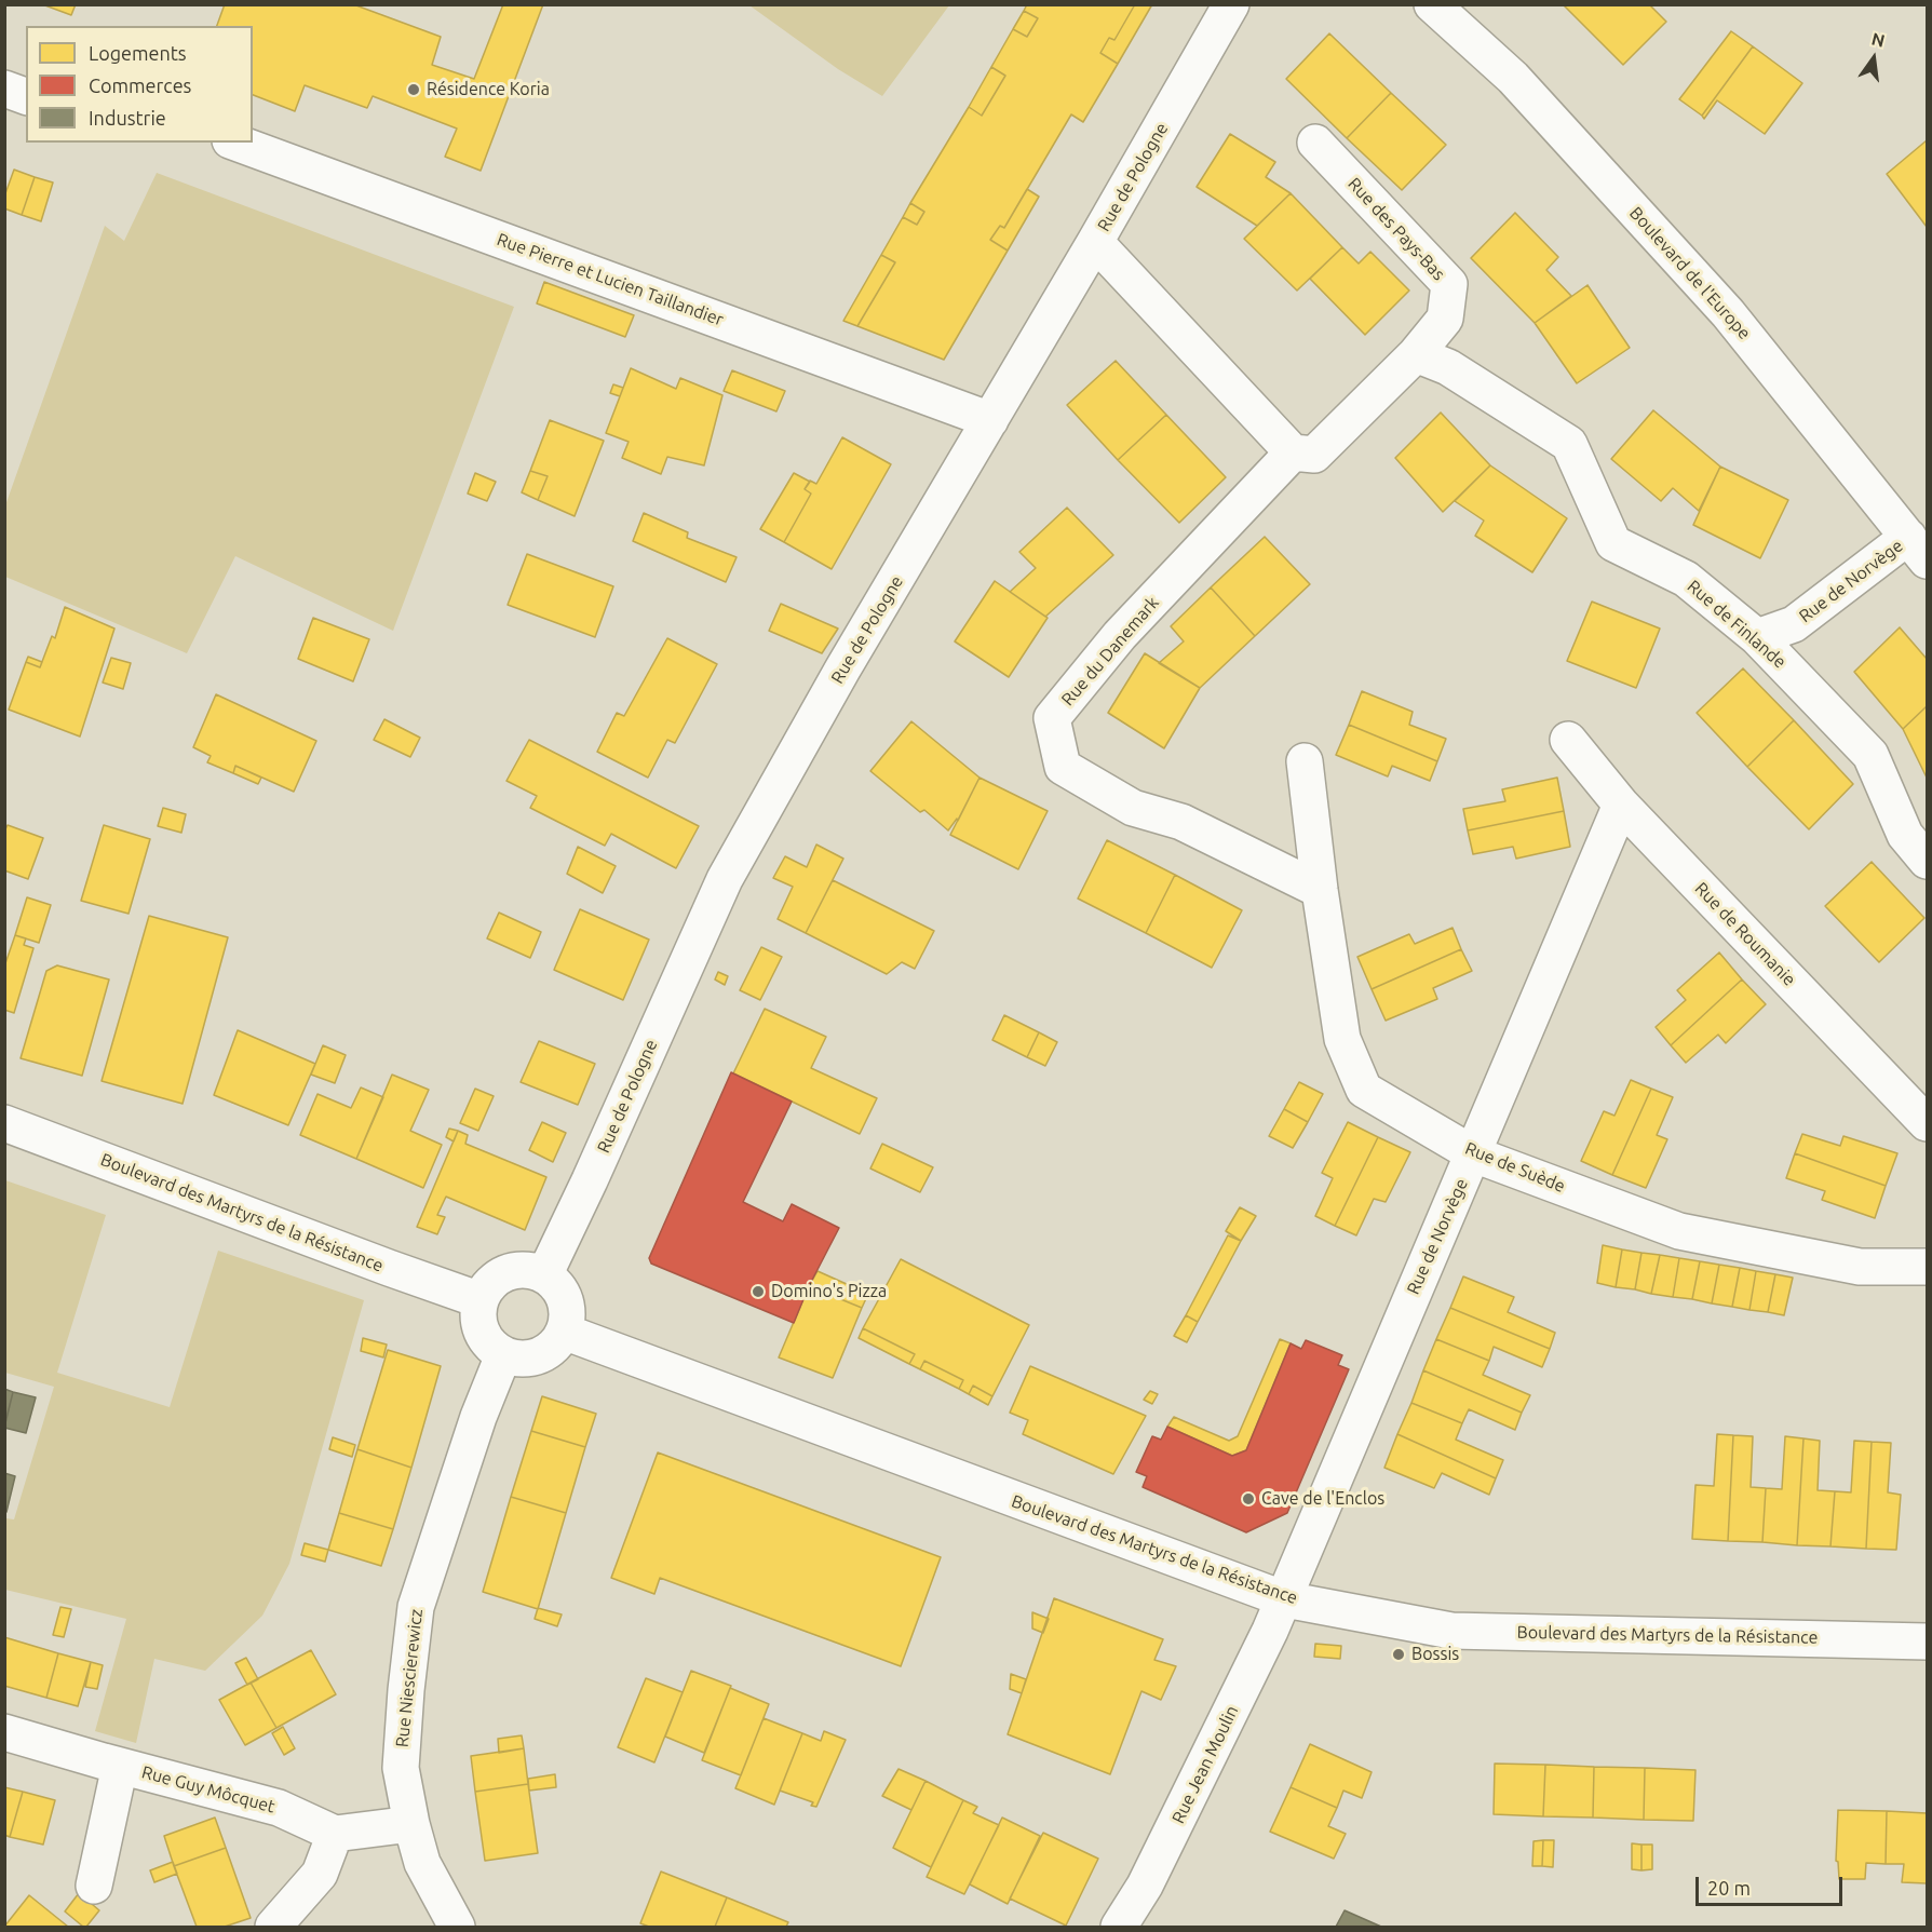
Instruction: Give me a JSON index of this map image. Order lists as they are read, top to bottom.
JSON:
{
  "streets": {
    "street": [
      "Rue de Pologne",
      "Rue des Pays-Bas",
      "Boulevard de l'Europe",
      "Rue Pierre et Lucien Taillandier",
      "Rue de Norvège",
      "Rue de Finlande",
      "Rue du Danemark",
      "Rue de Roumanie",
      "Rue de Suède",
      "Boulevard des Martyrs de la Résistance",
      "Rue Niescierewicz",
      "Rue Jean Moulin",
      "Rue Guy Môcquet"
    ]
  },
  "crossings": [
    ["Rue de Pologne", "Rue Pierre et Lucien Taillandier"],
    ["Rue de Pologne", "Boulevard des Martyrs de la Résistance"],
    ["Rue de Pologne", "Rue Niescierewicz"],
    ["Rue des Pays-Bas", "Rue de Finlande"],
    ["Boulevard de l'Europe", "Rue de Norvège"],
    ["Rue de Norvège", "Rue de Finlande"],
    ["Rue de Norvège", "Rue de Roumanie"],
    ["Rue de Norvège", "Rue de Suède"],
    ["Rue de Norvège", "Boulevard des Martyrs de la Résistance"],
    ["Rue de Norvège", "Rue Jean Moulin"],
    ["Rue du Danemark", "Rue de Suède"],
    ["Boulevard des Martyrs de la Résistance", "Rue Niescierewicz"],
    ["Boulevard des Martyrs de la Résistance", "Rue Jean Moulin"]
  ],
  "places": [
    "Résidence Koria",
    "Domino's Pizza",
    "Cave de l'Enclos",
    "Bossis"
  ],
  "legend": ["Logements", "Commerces", "Industrie"],
  "scale_bar": "20 m",
  "north": "top"
}
